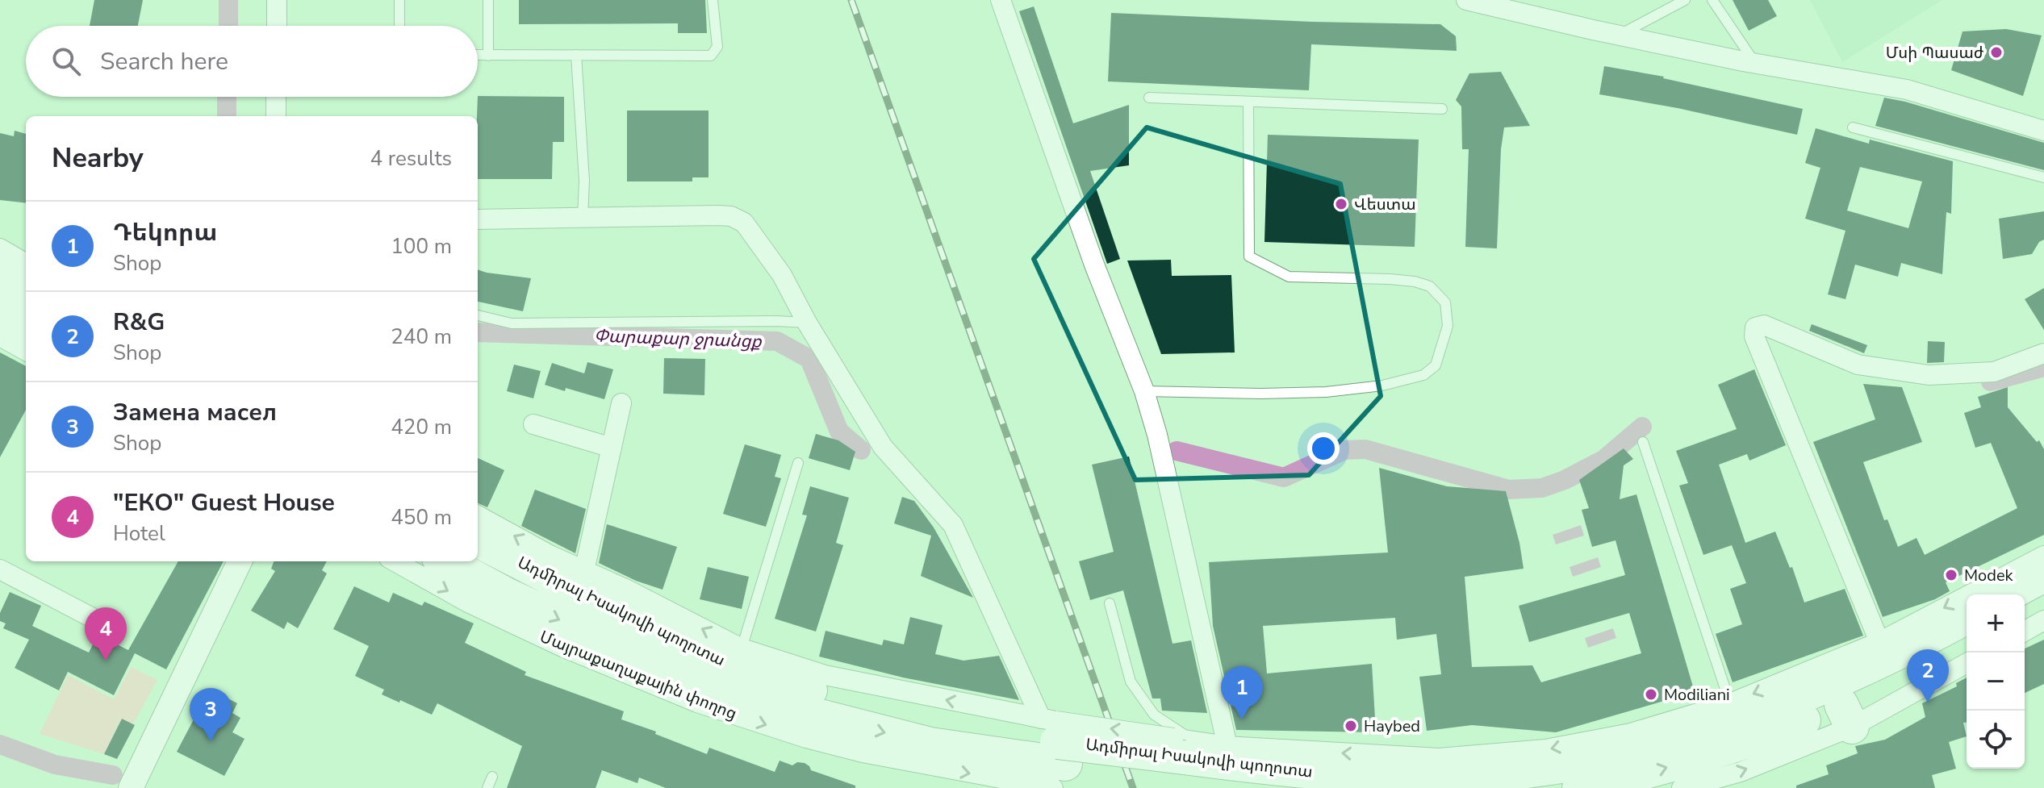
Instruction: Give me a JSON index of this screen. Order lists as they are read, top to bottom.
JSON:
{
  "streets": {
    "highway": ["Ադմիրալ Իսակովի պողոտա"],
    "street": ["Մայրաքաղաքային փողոց"]
  },
  "crossings": [
    ["Ադմիրալ Իսակովի պողոտա", "Մայրաքաղաքային փողոց"]
  ],
  "water": ["Փարաքար ջրանցք"],
  "places": [
    "Մսի Պասաժ",
    "Վեստա",
    "Modek",
    "Modiliani",
    "Haybed"
  ],
  "page": {
    "search": "Search here",
    "heading": ["Nearby", "4 results"],
    "list": [
      {
        "mark": "1",
        "name": "Դեկորա",
        "note": "Shop",
        "value": "100 m"
      },
      {
        "mark": "2",
        "name": "R&G",
        "note": "Shop",
        "value": "240 m"
      },
      {
        "mark": "3",
        "name": "Замена масел",
        "note": "Shop",
        "value": "420 m"
      },
      {
        "mark": "4",
        "name": "\"ЕКО\" Guest House",
        "note": "Hotel",
        "value": "450 m"
      }
    ],
    "map_buttons": ["+", "−"],
    "pins": [
      "4",
      "2",
      "1",
      "3"
    ]
  }
}
